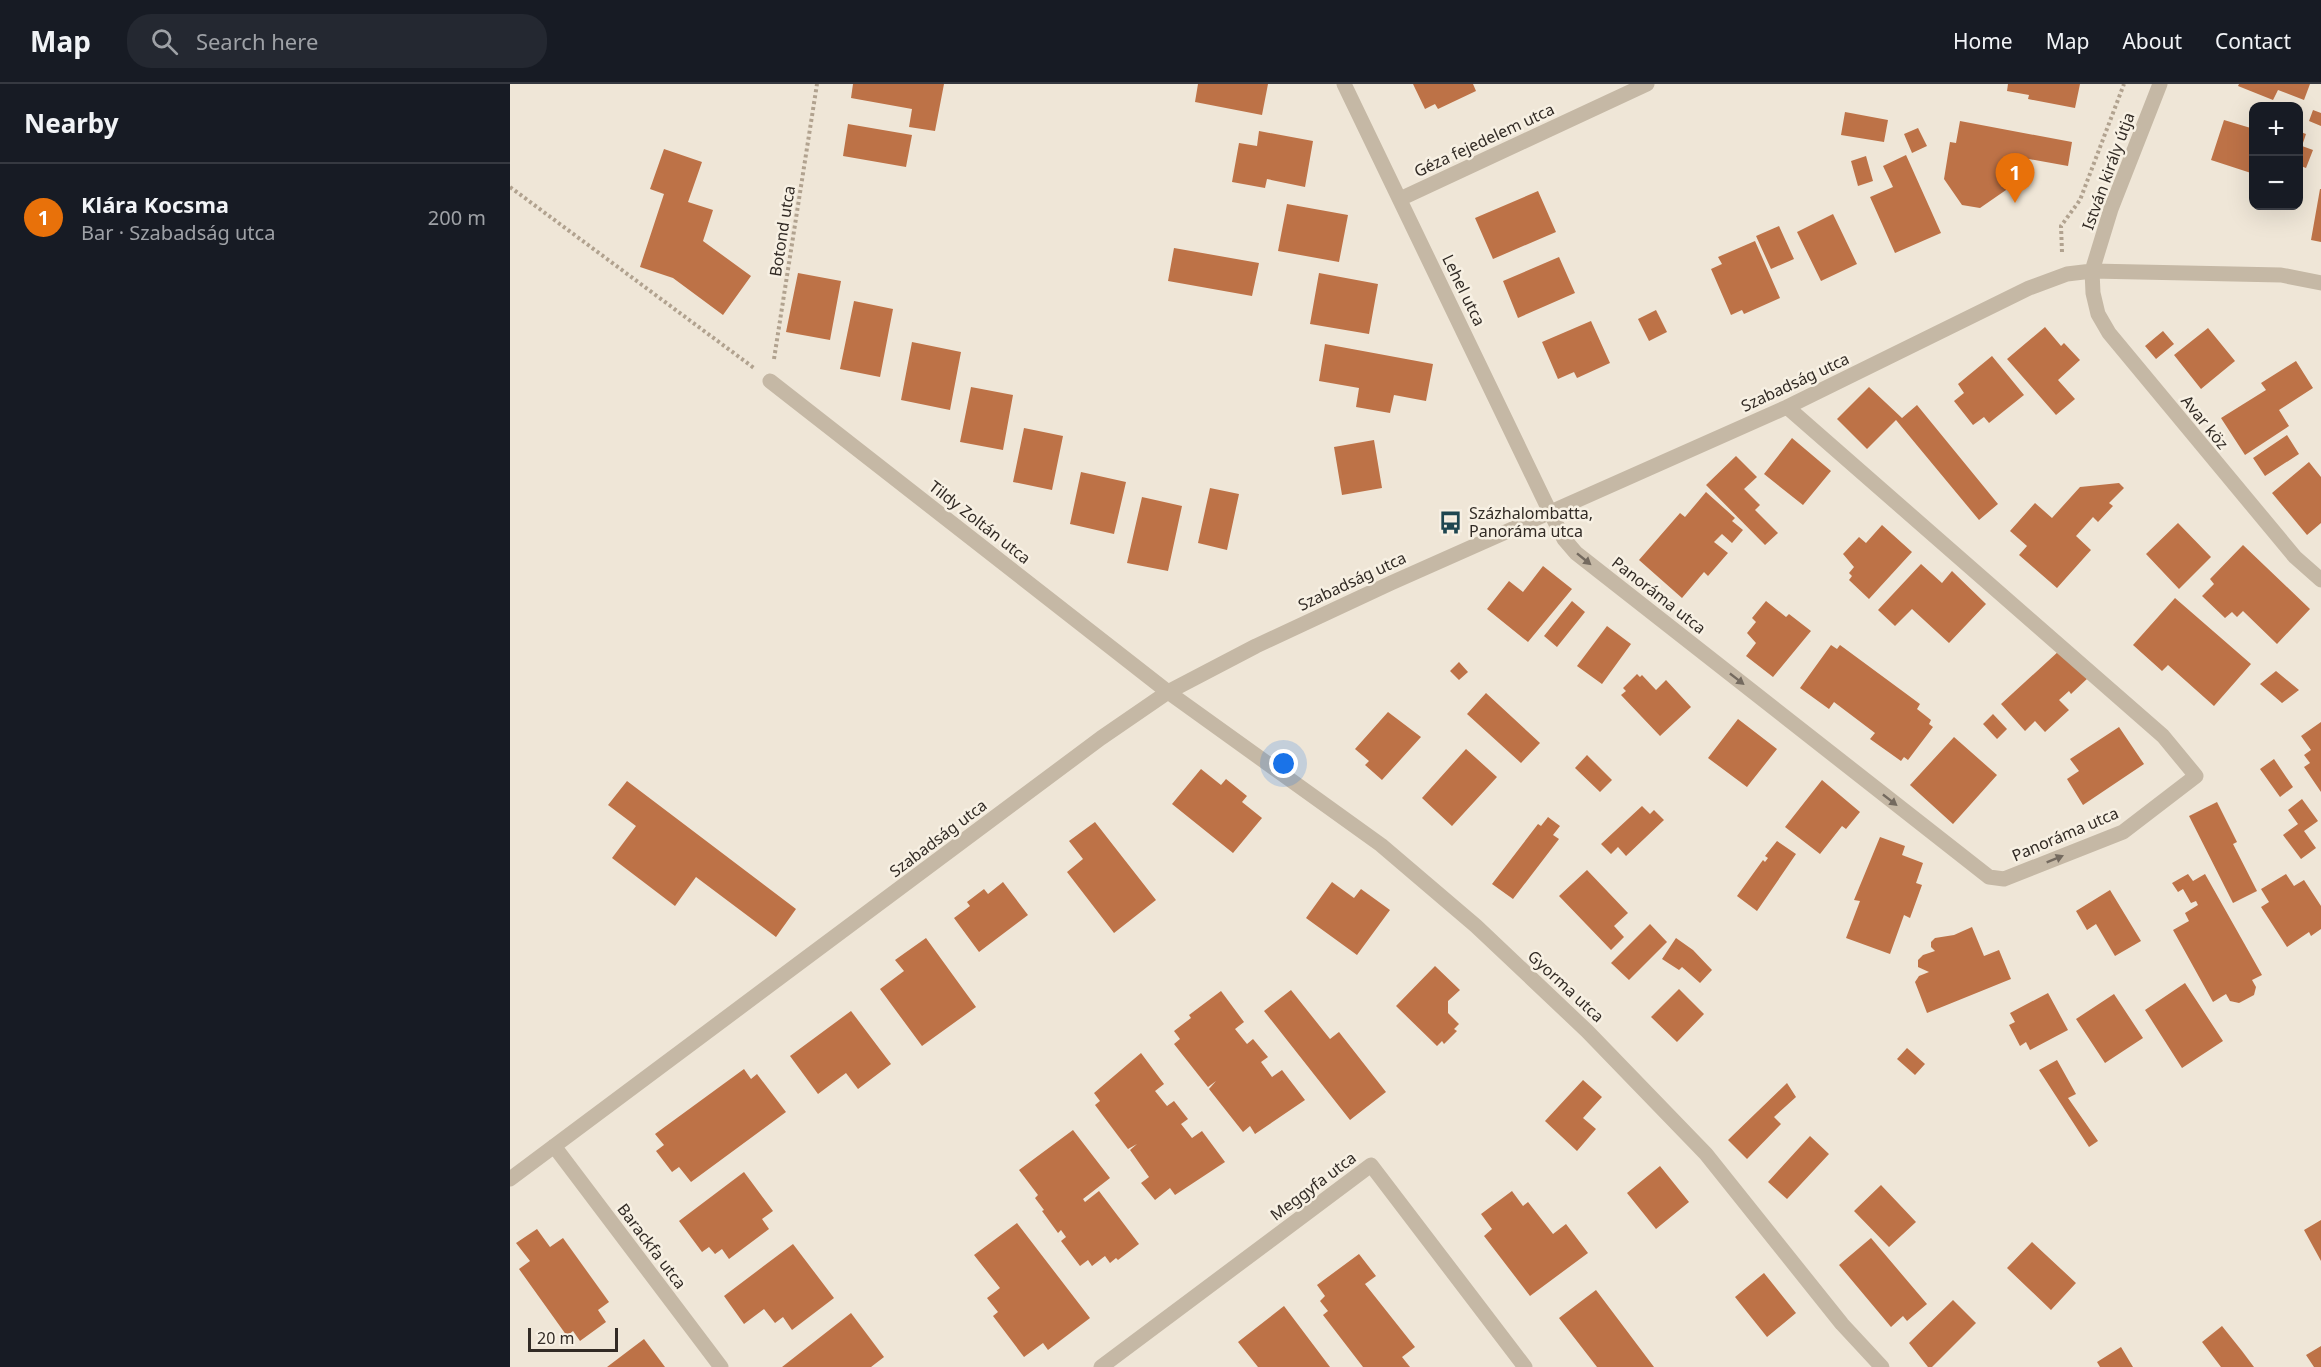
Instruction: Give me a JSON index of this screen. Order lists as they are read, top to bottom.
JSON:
{
  "streets": {
    "street": [
      "Géza fejedelem utca",
      "István király útja",
      "Lehel utca",
      "Szabadság utca",
      "Avar köz",
      "Tildy Zoltán utca",
      "Panoráma utca",
      "Gyorma utca",
      "Meggyfa utca",
      "Barackfa utca"
    ],
    "path": ["Botond utca"]
  },
  "crossings": [
    ["Géza fejedelem utca", "Lehel utca"],
    ["István király útja", "Szabadság utca"],
    ["István király útja", "Avar köz"],
    ["Botond utca", "Tildy Zoltán utca"],
    ["Lehel utca", "Szabadság utca"],
    ["Lehel utca", "Panoráma utca"],
    ["Szabadság utca", "Avar köz"],
    ["Szabadság utca", "Tildy Zoltán utca"],
    ["Szabadság utca", "Panoráma utca"],
    ["Szabadság utca", "Gyorma utca"],
    ["Szabadság utca", "Barackfa utca"],
    ["Tildy Zoltán utca", "Gyorma utca"]
  ],
  "places": {
    "bus stop": ["Százhalombatta, Panoráma utca"]
  },
  "scale_bar": "20 m",
  "page": {
    "header": "Map",
    "search": "Search here",
    "nav": [
      "Home",
      "Map",
      "About",
      "Contact"
    ],
    "heading": "Nearby",
    "map_buttons": ["+", "−"],
    "pins": "1",
    "list": [
      {
        "mark": "1",
        "name": "Klára Kocsma",
        "note": "Bar · Szabadság utca",
        "value": "200 m"
      }
    ],
    "scale": "20 m"
  }
}
